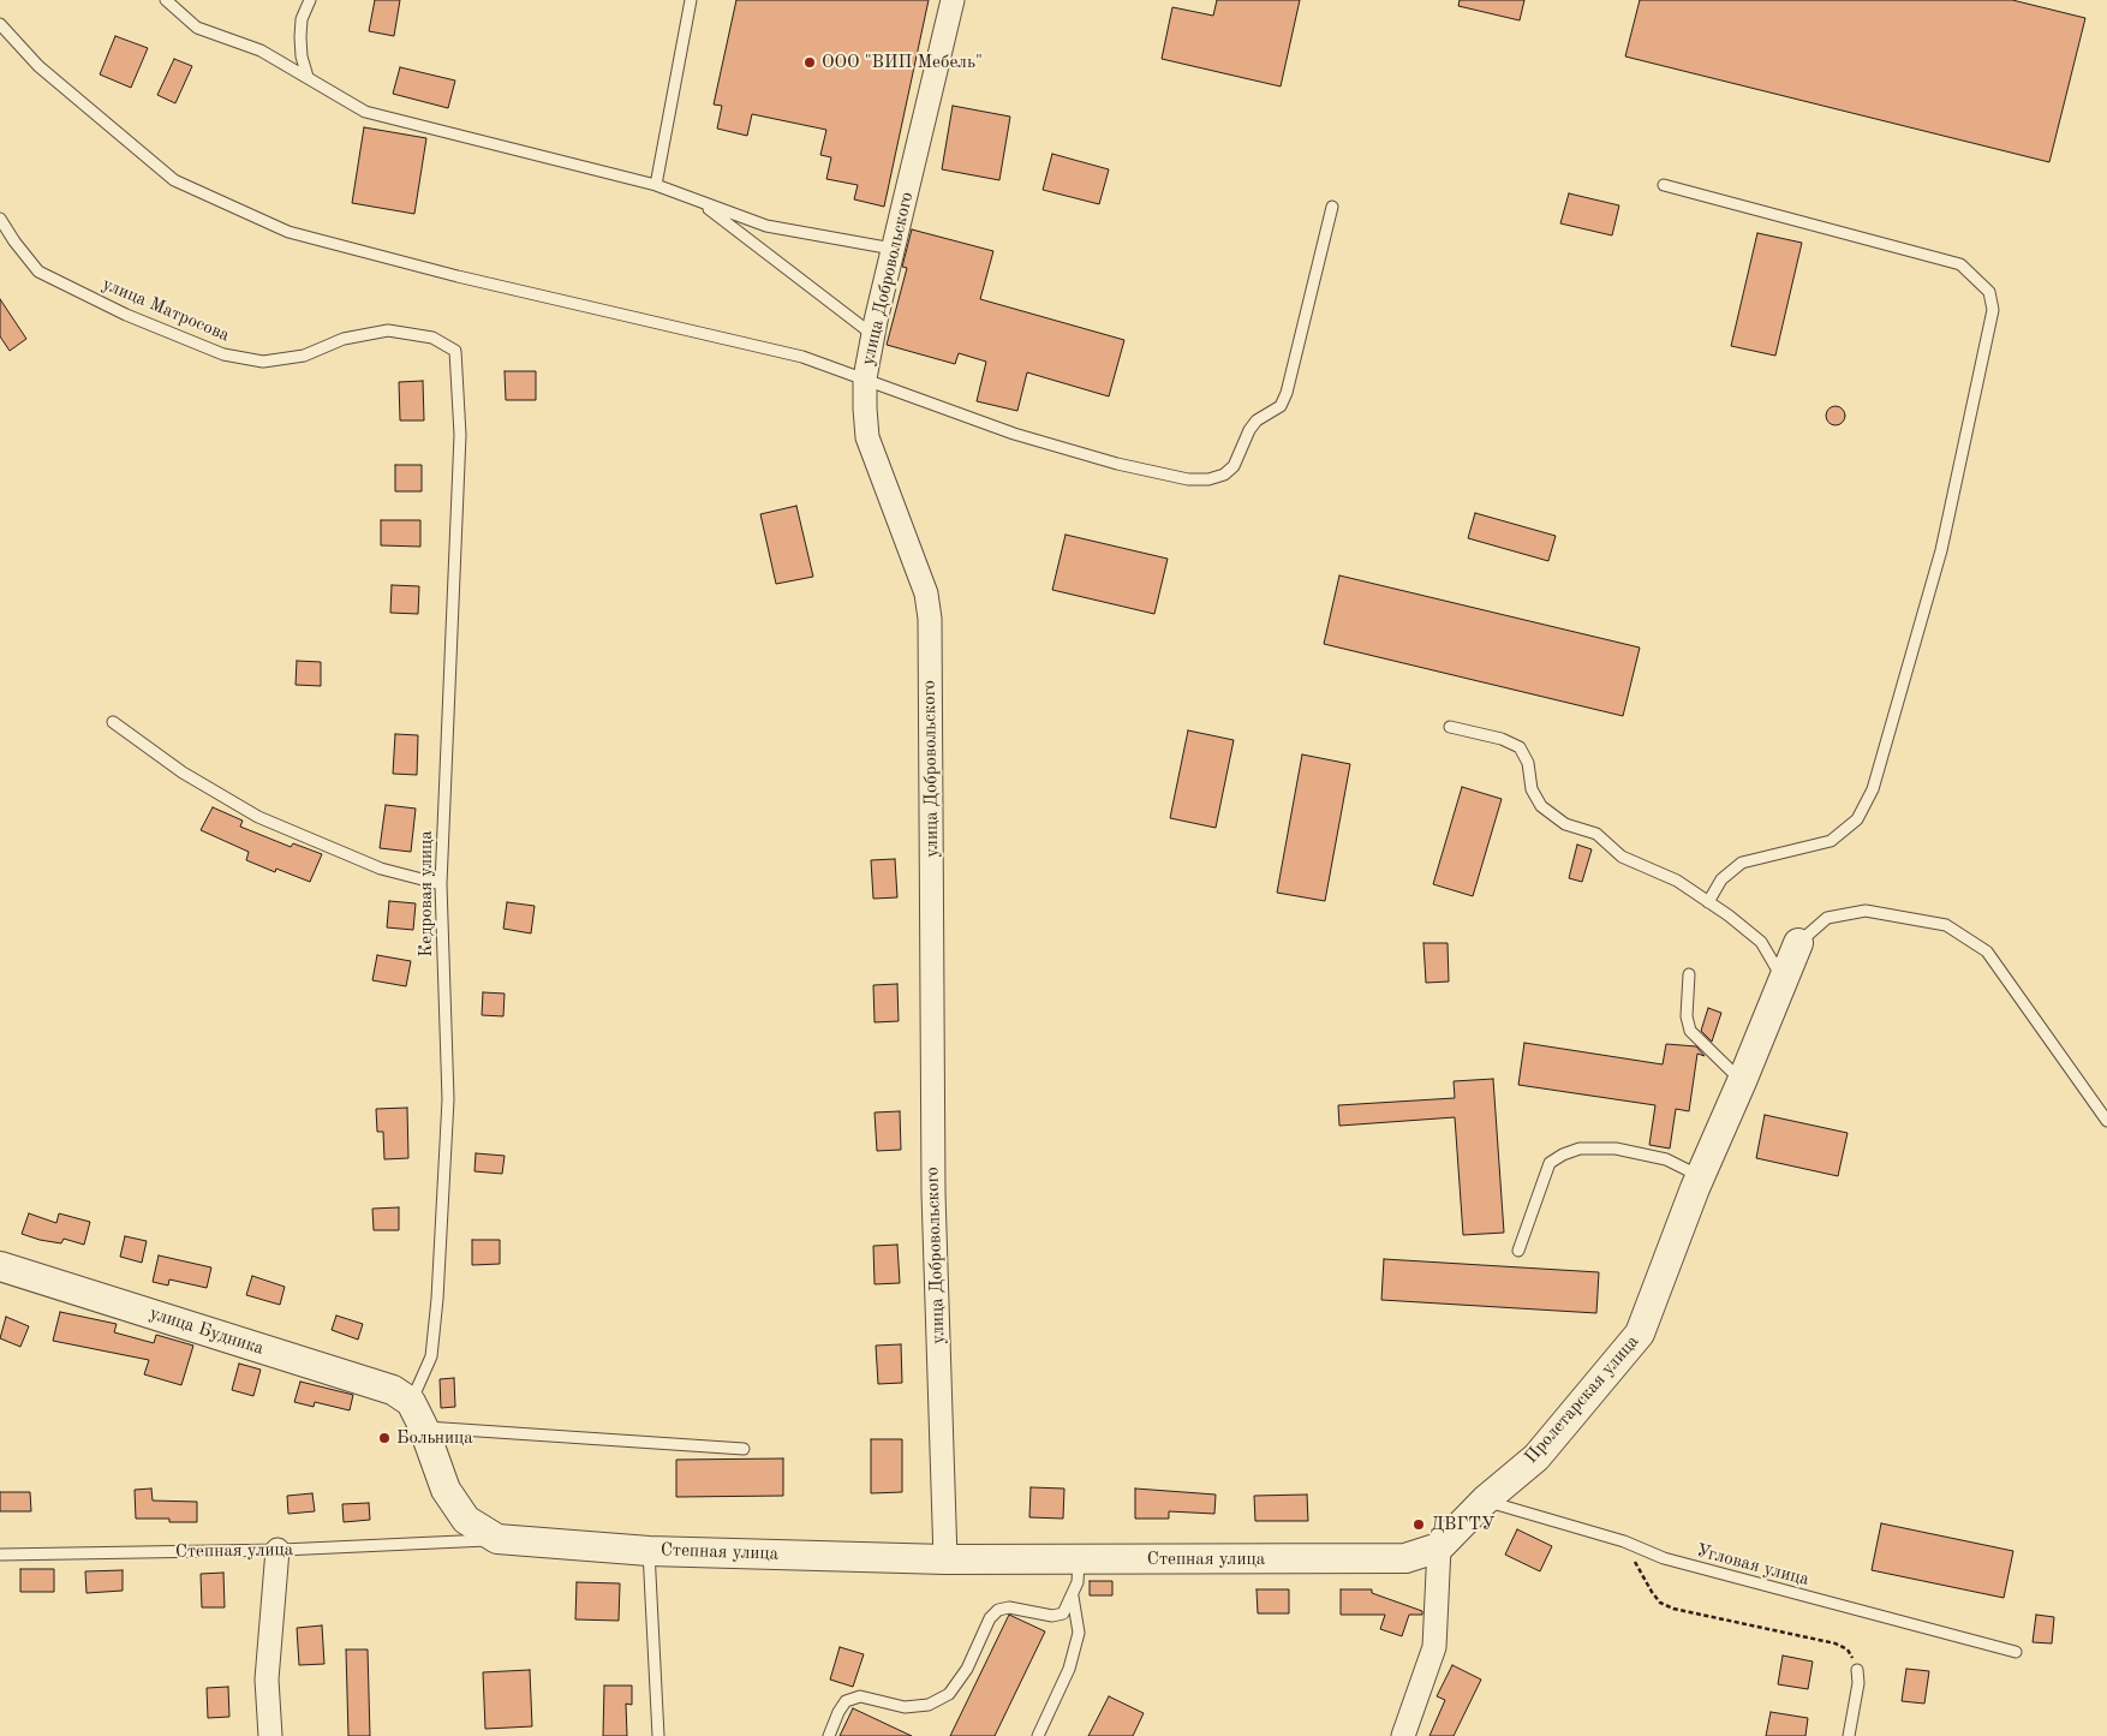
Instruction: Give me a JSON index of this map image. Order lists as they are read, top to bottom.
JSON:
{
  "streets": {
    "street": [
      "улица Добровольского",
      "улица Будника",
      "Пролетарская улица",
      "Степная улица"
    ],
    "lane": ["улица Матросова", "Кедровая улица", "Угловая улица"]
  },
  "crossings": [
    ["улица Добровольского", "Степная улица"],
    ["улица Матросова", "Кедровая улица"],
    ["Кедровая улица", "улица Будника"],
    ["Пролетарская улица", "Степная улица"],
    ["Пролетарская улица", "Угловая улица"]
  ],
  "places": ["ООО \"ВИП Мебель\"", "Больница", "ДВГТУ"]
}
